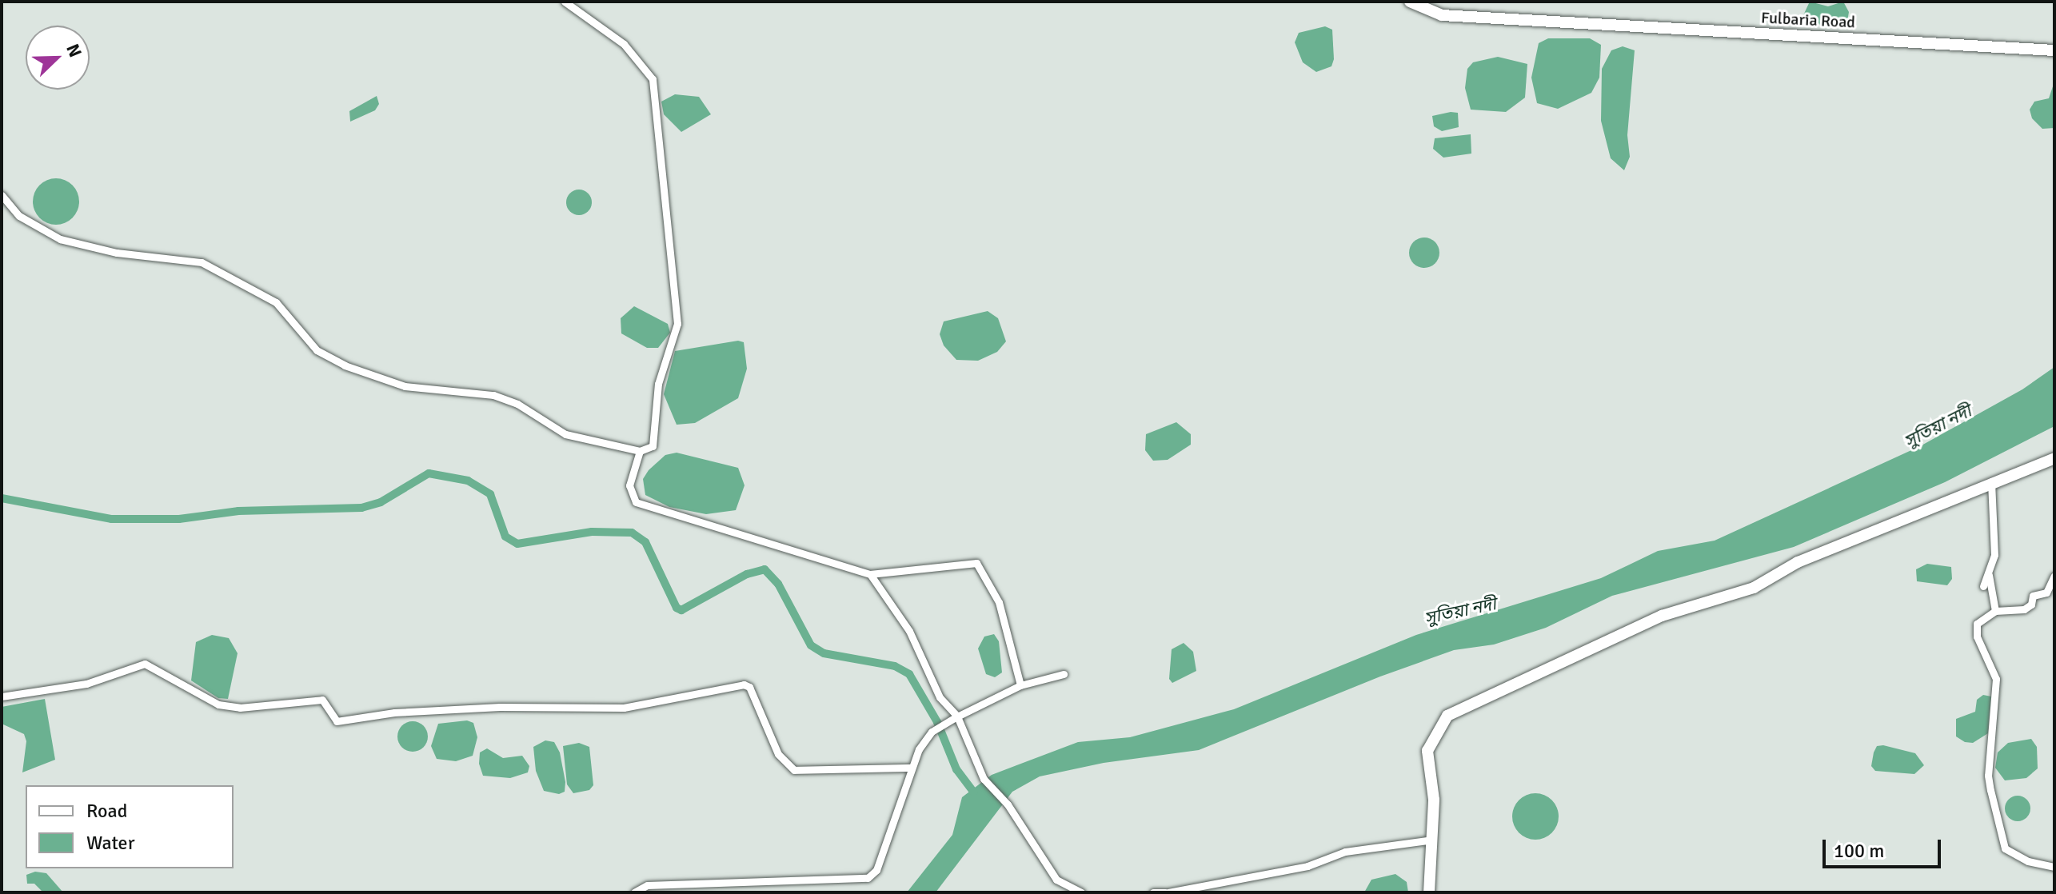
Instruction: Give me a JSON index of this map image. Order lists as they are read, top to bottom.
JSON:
{
  "streets": {
    "street": ["Fulbaria Road"]
  },
  "water": ["সুতিয়া নদী"],
  "legend": ["Road", "Water"],
  "scale_bar": "100 m",
  "north": "top right"
}
